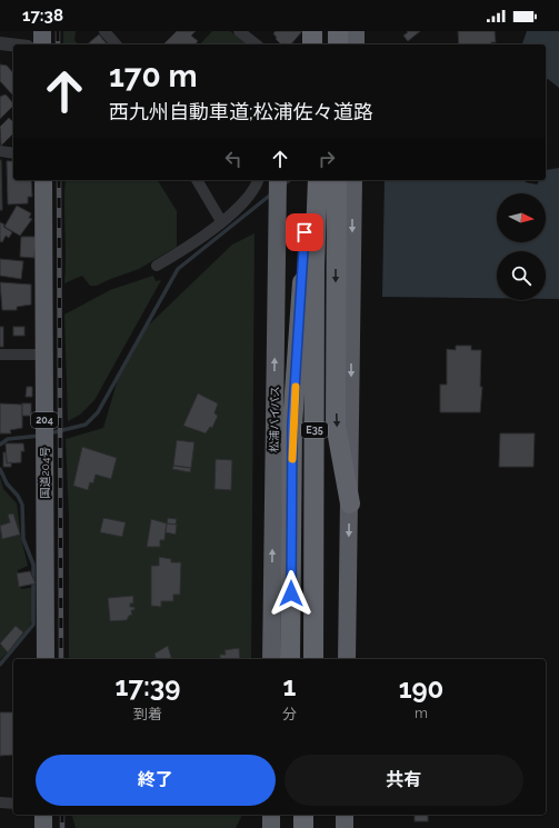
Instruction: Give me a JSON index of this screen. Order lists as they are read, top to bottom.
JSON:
{
  "streets": {
    "highway": [
      "松浦バイパス",
      "204",
      "E35",
      "国道204号"
    ]
  },
  "north": "right",
  "page": {
    "status": "17:38",
    "turn": ["170 m", "西九州自動車道;松浦佐々道路"],
    "eta": [
      "17:39",
      "到着",
      "1",
      "分",
      "190",
      "m"
    ],
    "buttons": ["終了", "共有"]
  }
}
